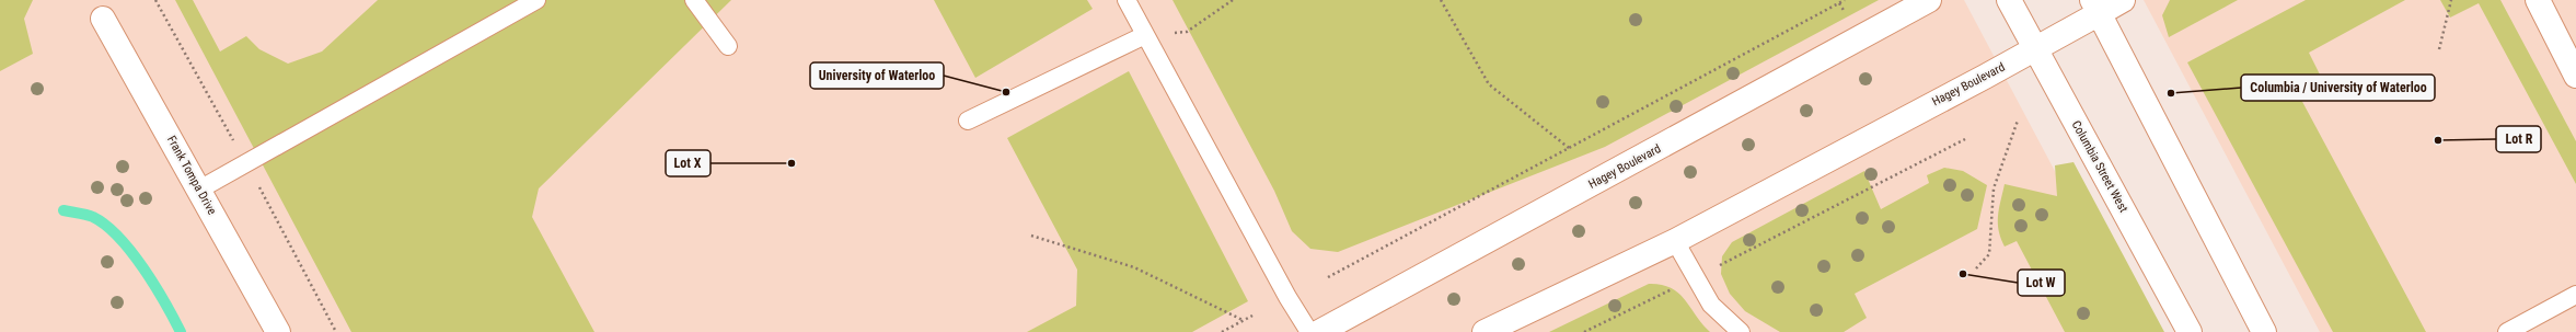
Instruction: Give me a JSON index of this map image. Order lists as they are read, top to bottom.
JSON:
{
  "streets": {
    "street": ["Hagey Boulevard", "Columbia Street West", "Frank Tompa Drive"]
  },
  "crossings": [
    ["Hagey Boulevard", "Columbia Street West"]
  ],
  "places": [
    "University of Waterloo",
    "Columbia / University of Waterloo",
    "Lot R",
    "Lot X",
    "Lot W"
  ]
}
